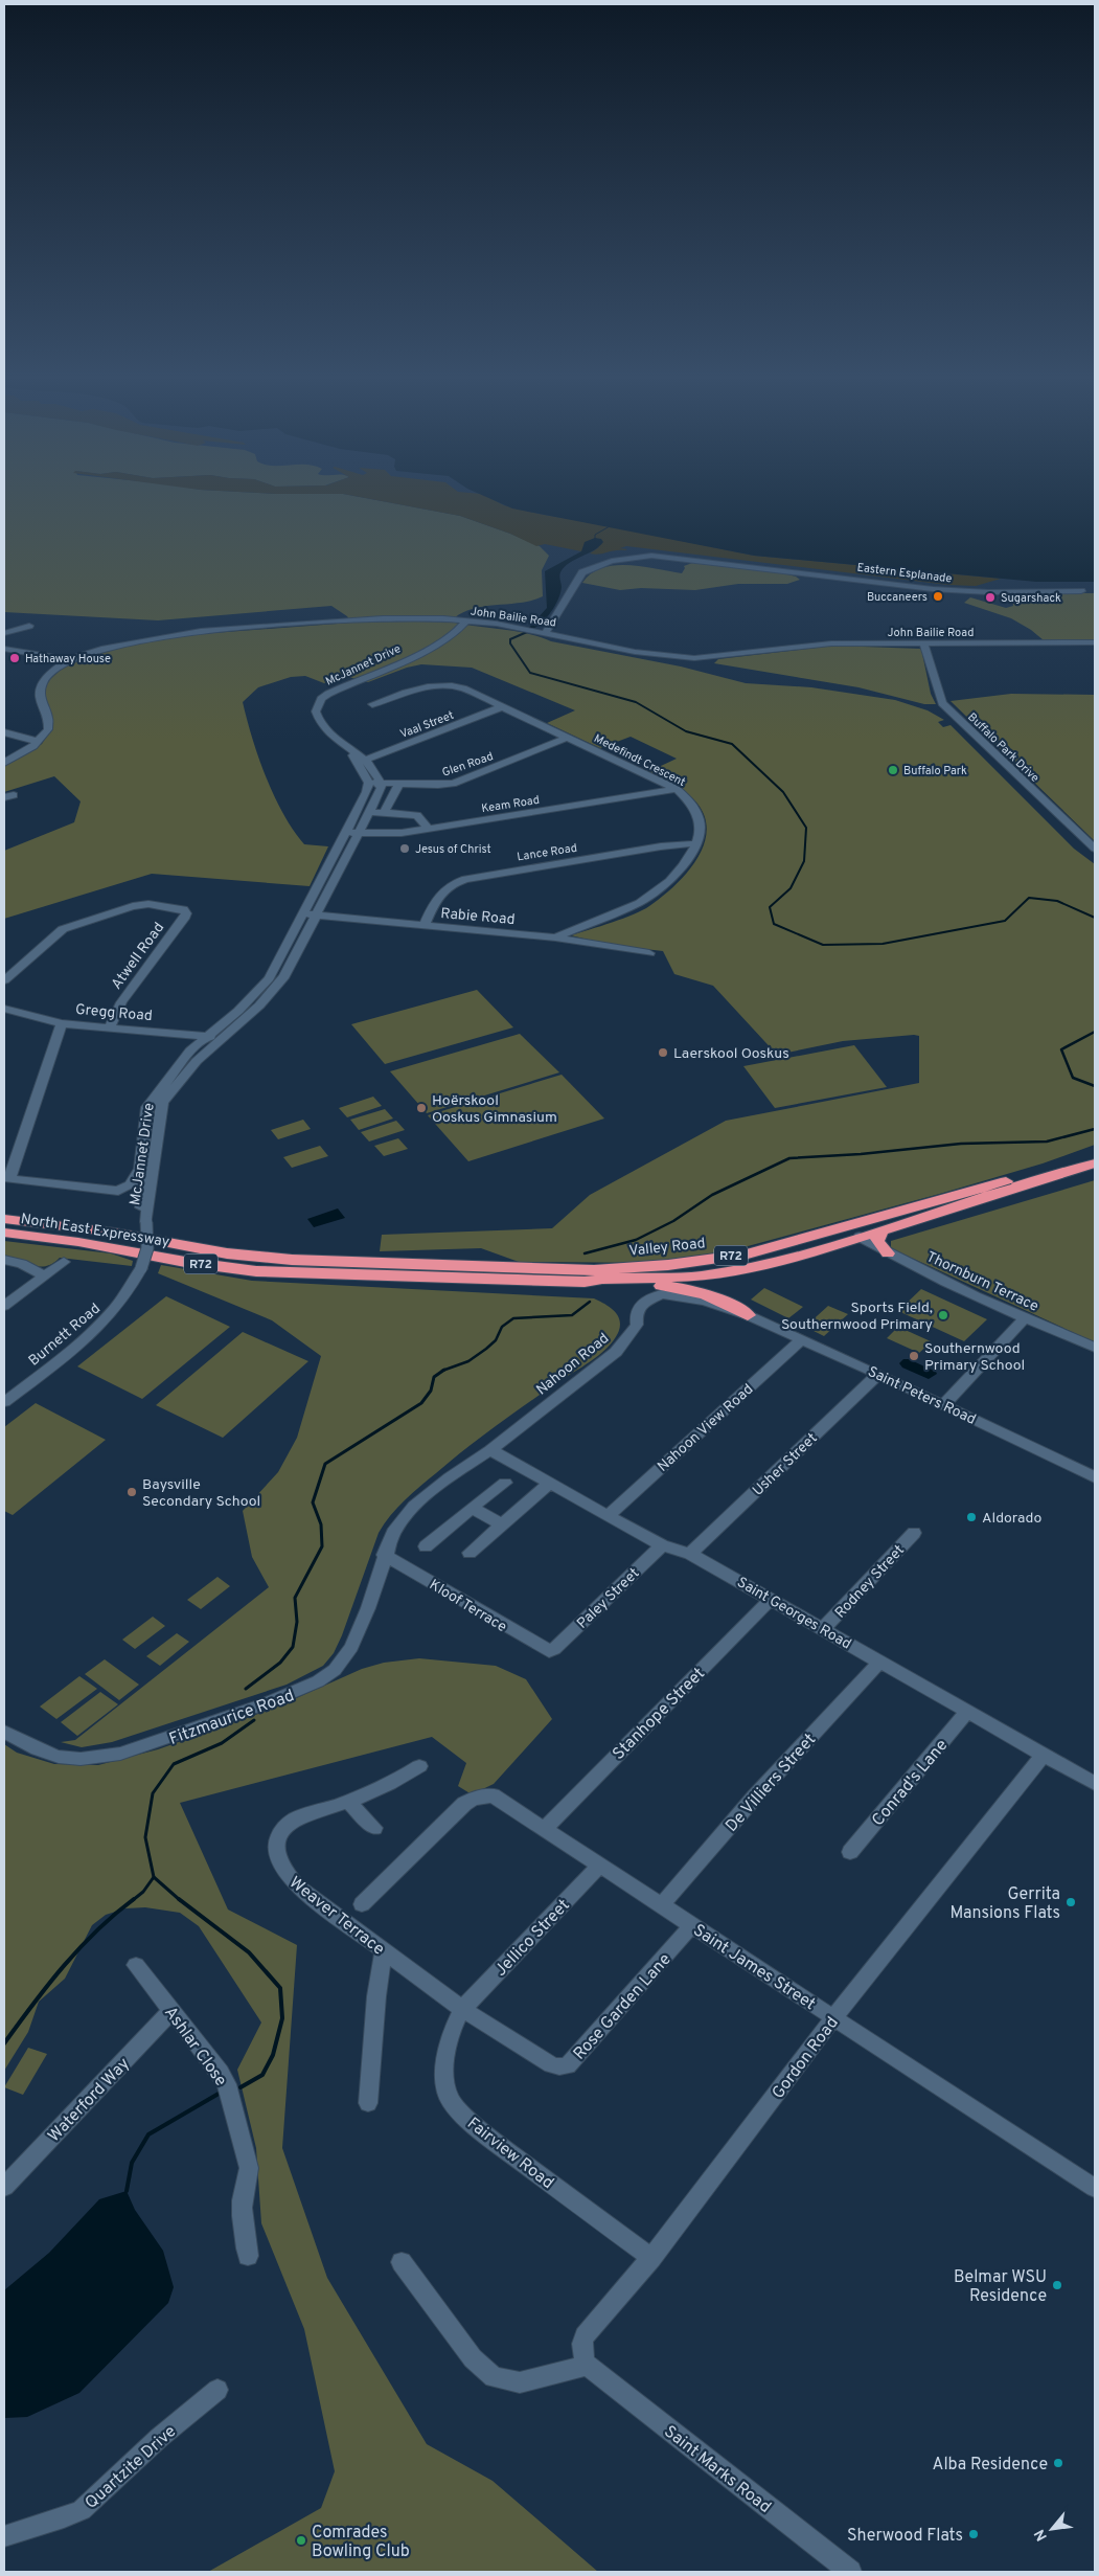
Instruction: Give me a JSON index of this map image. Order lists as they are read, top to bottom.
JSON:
{
  "streets": {
    "highway": ["North East Expressway", "Valley Road", "R72"],
    "street": [
      "Eastern Esplanade",
      "John Bailie Road",
      "McJannet Drive",
      "Vaal Street",
      "Buffalo Park Drive",
      "Medefindt Crescent",
      "Glen Road",
      "Keam Road",
      "Lance Road",
      "Rabie Road",
      "Atwell Road",
      "Gregg Road",
      "Thornburn Terrace",
      "Burnett Road",
      "Nahoon Road",
      "Saint Peters Road",
      "Nahoon View Road",
      "Usher Street",
      "Rodney Street",
      "Paley Street",
      "Kloof Terrace",
      "Saint Georges Road",
      "Stanhope Street",
      "Fitzmaurice Road",
      "De Villiers Street",
      "Conrad's Lane",
      "Weaver Terrace",
      "Jellico Street",
      "Saint James Street",
      "Rose Garden Lane",
      "Ashlar Close",
      "Gordon Road",
      "Waterford Way",
      "Fairview Road",
      "Quartzite Drive",
      "Saint Marks Road"
    ]
  },
  "crossings": [
    ["Eastern Esplanade", "John Bailie Road"],
    ["John Bailie Road", "McJannet Drive"],
    ["John Bailie Road", "Buffalo Park Drive"],
    ["McJannet Drive", "Vaal Street"],
    ["McJannet Drive", "Glen Road"],
    ["McJannet Drive", "Keam Road"],
    ["McJannet Drive", "Rabie Road"],
    ["McJannet Drive", "Gregg Road"],
    ["McJannet Drive", "Burnett Road"],
    ["Vaal Street", "Medefindt Crescent"],
    ["Medefindt Crescent", "Glen Road"],
    ["Medefindt Crescent", "Keam Road"],
    ["Medefindt Crescent", "Lance Road"],
    ["Lance Road", "Rabie Road"],
    ["Atwell Road", "Gregg Road"],
    ["North East Expressway", "Valley Road"],
    ["Valley Road", "Thornburn Terrace"],
    ["Nahoon Road", "Saint Peters Road"],
    ["Nahoon Road", "Saint Georges Road"],
    ["Saint Peters Road", "Nahoon View Road"],
    ["Saint Peters Road", "Usher Street"],
    ["Nahoon View Road", "Saint Georges Road"],
    ["Usher Street", "Saint Georges Road"],
    ["Rodney Street", "Saint Georges Road"],
    ["Paley Street", "Kloof Terrace"],
    ["Paley Street", "Saint Georges Road"],
    ["Kloof Terrace", "Fitzmaurice Road"],
    ["Saint Georges Road", "Stanhope Street"],
    ["Saint Georges Road", "De Villiers Street"],
    ["Saint Georges Road", "Conrad's Lane"],
    ["Saint Georges Road", "Gordon Road"],
    ["Stanhope Street", "Saint James Street"],
    ["De Villiers Street", "Saint James Street"],
    ["Weaver Terrace", "Jellico Street"],
    ["Weaver Terrace", "Rose Garden Lane"],
    ["Weaver Terrace", "Fairview Road"],
    ["Jellico Street", "Saint James Street"],
    ["Jellico Street", "Rose Garden Lane"],
    ["Jellico Street", "Fairview Road"],
    ["Saint James Street", "Rose Garden Lane"],
    ["Saint James Street", "Gordon Road"],
    ["Rose Garden Lane", "Fairview Road"],
    ["Ashlar Close", "Waterford Way"],
    ["Gordon Road", "Fairview Road"],
    ["Gordon Road", "Saint Marks Road"]
  ],
  "places": [
    "Buccaneers",
    "Sugarshack",
    "Hathaway House",
    "Buffalo Park",
    "Jesus of Christ",
    "Laerskool Ooskus",
    "Hoërskool Ooskus Gimnasium",
    "Sports Field, Southernwood Primary",
    "Southernwood Primary School",
    "Baysville Secondary School",
    "Aldorado",
    "Gerrita Mansions Flats",
    "Belmar WSU Residence",
    "Alba Residence",
    "Sherwood Flats",
    "Comrades Bowling Club"
  ],
  "north": "bottom left"
}
